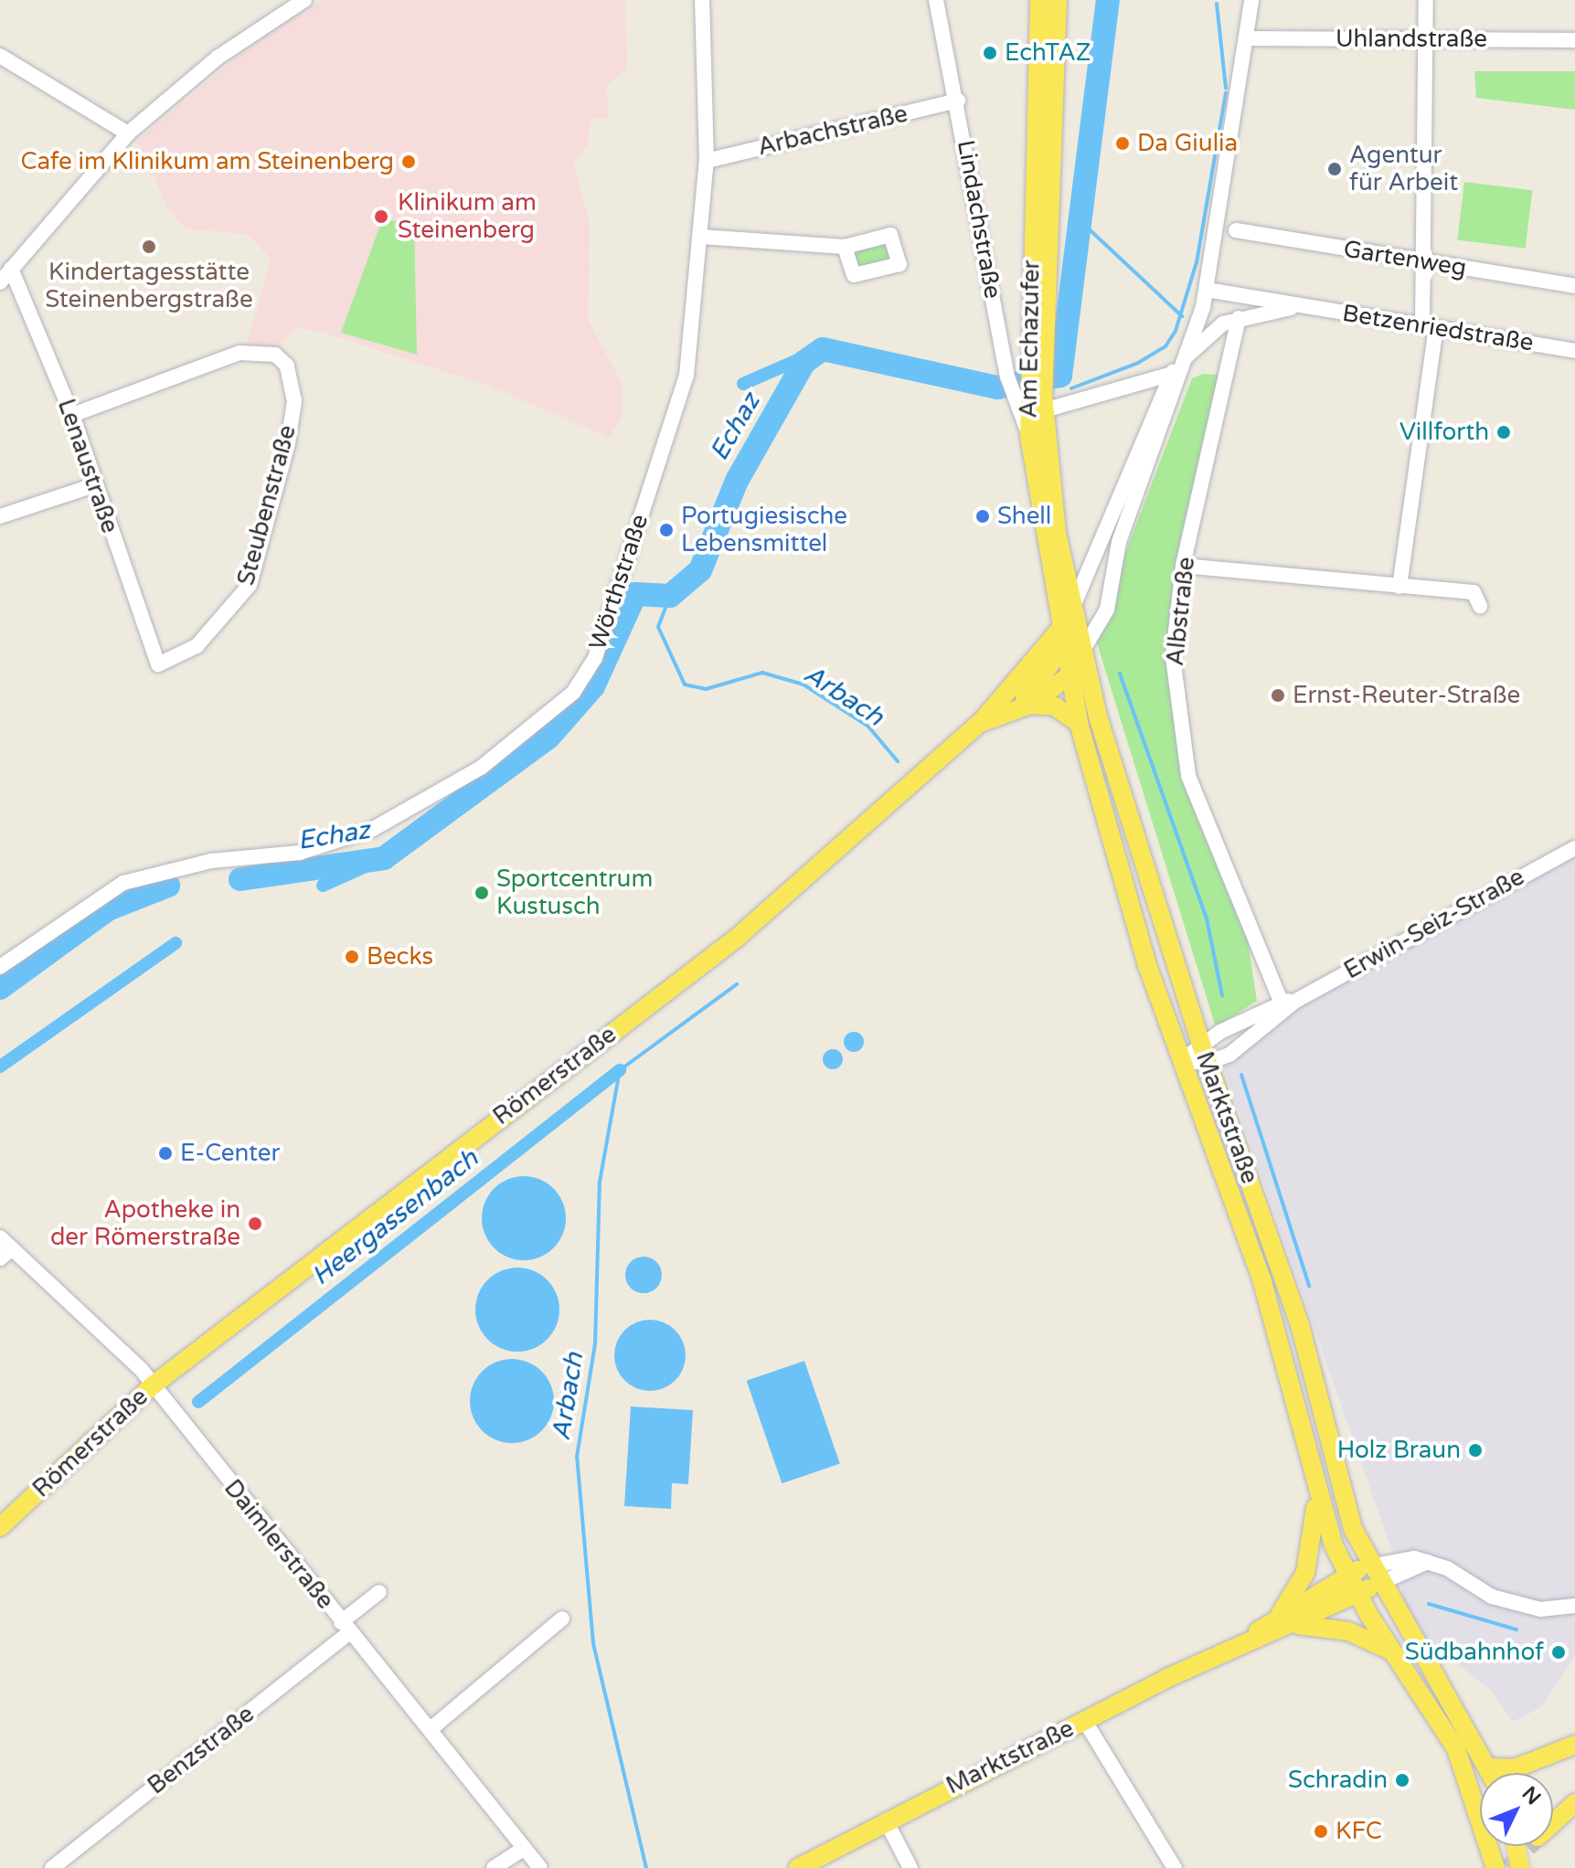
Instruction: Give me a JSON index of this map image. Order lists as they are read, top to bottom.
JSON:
{
  "streets": {
    "main road": ["Am Echazufer", "Römerstraße", "Marktstraße"],
    "street": [
      "Uhlandstraße",
      "Arbachstraße",
      "Lindachstraße",
      "Gartenweg",
      "Betzenriedstraße",
      "Lenaustraße",
      "Steubenstraße",
      "Wörthstraße",
      "Albstraße",
      "Erwin-Seiz-Straße",
      "Daimlerstraße",
      "Benzstraße"
    ]
  },
  "crossings": [
    ["Arbachstraße", "Lindachstraße"],
    ["Arbachstraße", "Wörthstraße"],
    ["Lindachstraße", "Am Echazufer"],
    ["Betzenriedstraße", "Albstraße"],
    ["Am Echazufer", "Römerstraße"],
    ["Am Echazufer", "Marktstraße"],
    ["Lenaustraße", "Steubenstraße"],
    ["Albstraße", "Erwin-Seiz-Straße"],
    ["Erwin-Seiz-Straße", "Marktstraße"],
    ["Römerstraße", "Marktstraße"],
    ["Römerstraße", "Daimlerstraße"],
    ["Daimlerstraße", "Benzstraße"]
  ],
  "water": ["Echaz", "Arbach", "Heergassenbach"],
  "places": [
    "EchTAZ",
    "Da Giulia",
    "Cafe im Klinikum am Steinenberg",
    "Agentur für Arbeit",
    "Klinikum am Steinenberg",
    "Kindertagesstätte Steinenbergstraße",
    "Villforth",
    "Shell",
    "Portugiesische Lebensmittel",
    "Ernst-Reuter-Straße",
    "Sportcentrum Kustusch",
    "Becks",
    "E-Center",
    "Apotheke in der Römerstraße",
    "Holz Braun",
    "Südbahnhof",
    "Schradin",
    "KFC"
  ],
  "north": "top right"
}
